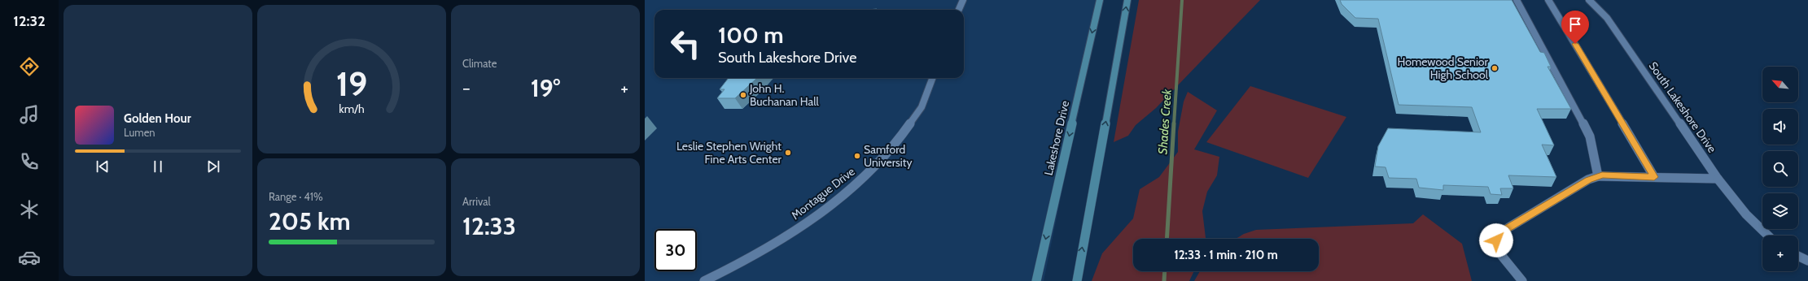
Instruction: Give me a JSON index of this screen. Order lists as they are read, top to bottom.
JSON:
{
  "streets": {
    "main road": ["Lakeshore Drive"],
    "street": ["South Lakeshore Drive", "Montague Drive"]
  },
  "water": ["Shades Creek"],
  "places": [
    "Homewood Senior High School",
    "John H. Buchanan Hall",
    "Leslie Stephen Wright Fine Arts Center",
    "Samford University"
  ],
  "north": "top left",
  "page": {
    "tabs": "12:32",
    "tile": [
      "Climate",
      ["Range · 41%", "205 km"],
      ["Arrival", "12:33"]
    ],
    "turn": ["100 m", "South Lakeshore Drive"],
    "map_buttons": "+",
    "heat": ["−", "19°", "+"],
    "song": ["Golden Hour", "Lumen"],
    "limit": "30",
    "trip": "12:33 · 1 min · 210 m",
    "gauge": ["19", "km/h"]
  }
}
